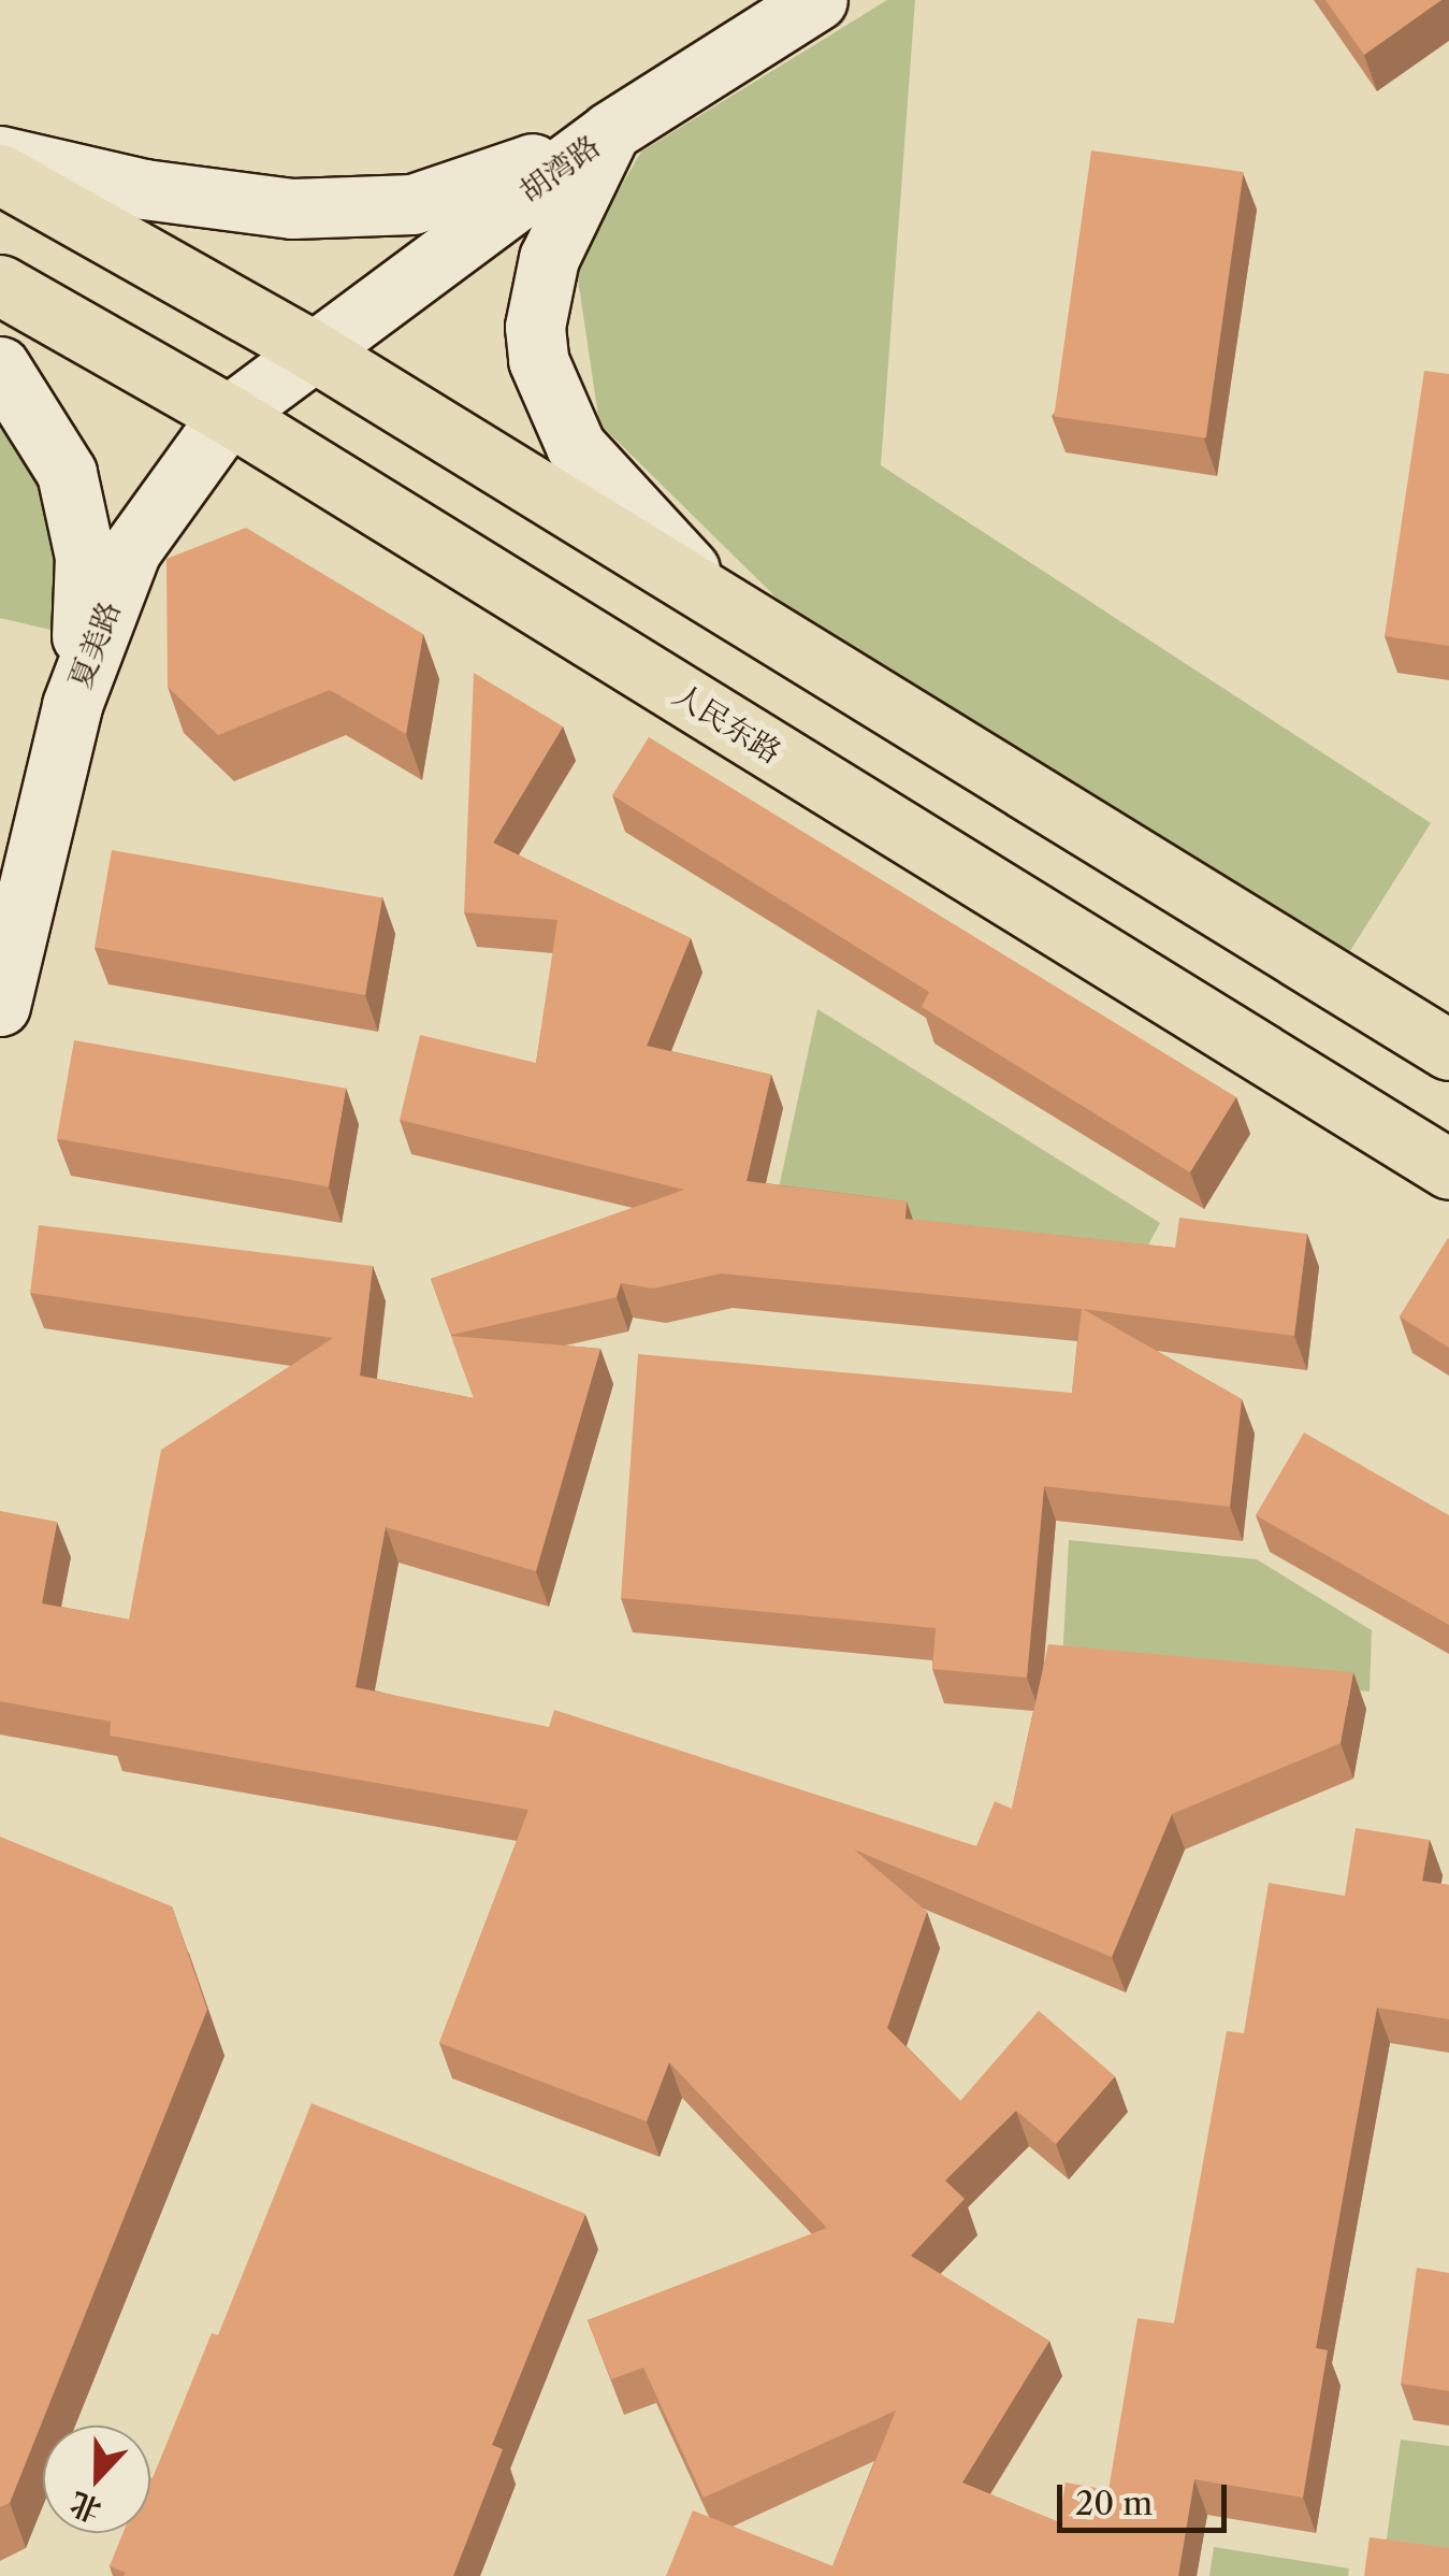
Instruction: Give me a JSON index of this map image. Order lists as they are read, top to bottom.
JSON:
{
  "streets": {
    "main road": ["人民东路"],
    "street": ["胡湾路", "夏美路"]
  },
  "crossings": [
    ["胡湾路", "夏美路"],
    ["夏美路", "人民东路"]
  ],
  "scale_bar": "20 m",
  "north": "bottom"
}
